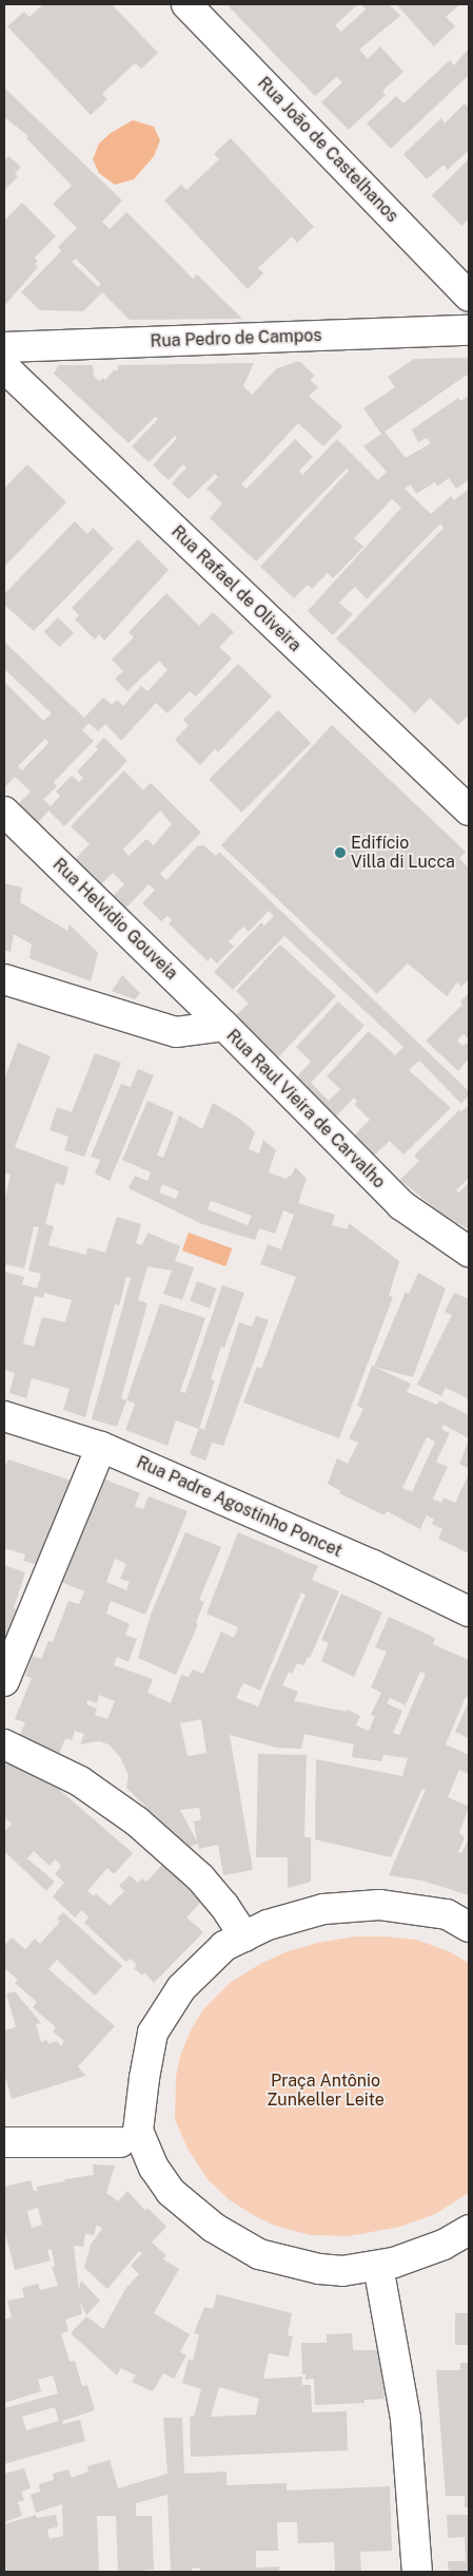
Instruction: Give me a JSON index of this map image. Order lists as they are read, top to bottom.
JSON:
{
  "streets": {
    "street": [
      "Rua João de Castelhanos",
      "Rua Pedro de Campos",
      "Rua Rafael de Oliveira",
      "Rua Helvidio Gouveia",
      "Rua Raul Vieira de Carvalho",
      "Rua Padre Agostinho Poncet"
    ]
  },
  "crossings": [
    ["Rua Helvidio Gouveia", "Rua Raul Vieira de Carvalho"]
  ],
  "parks": ["Praça Antônio Zunkeller Leite"],
  "places": ["Edifício Villa di Lucca"]
}
